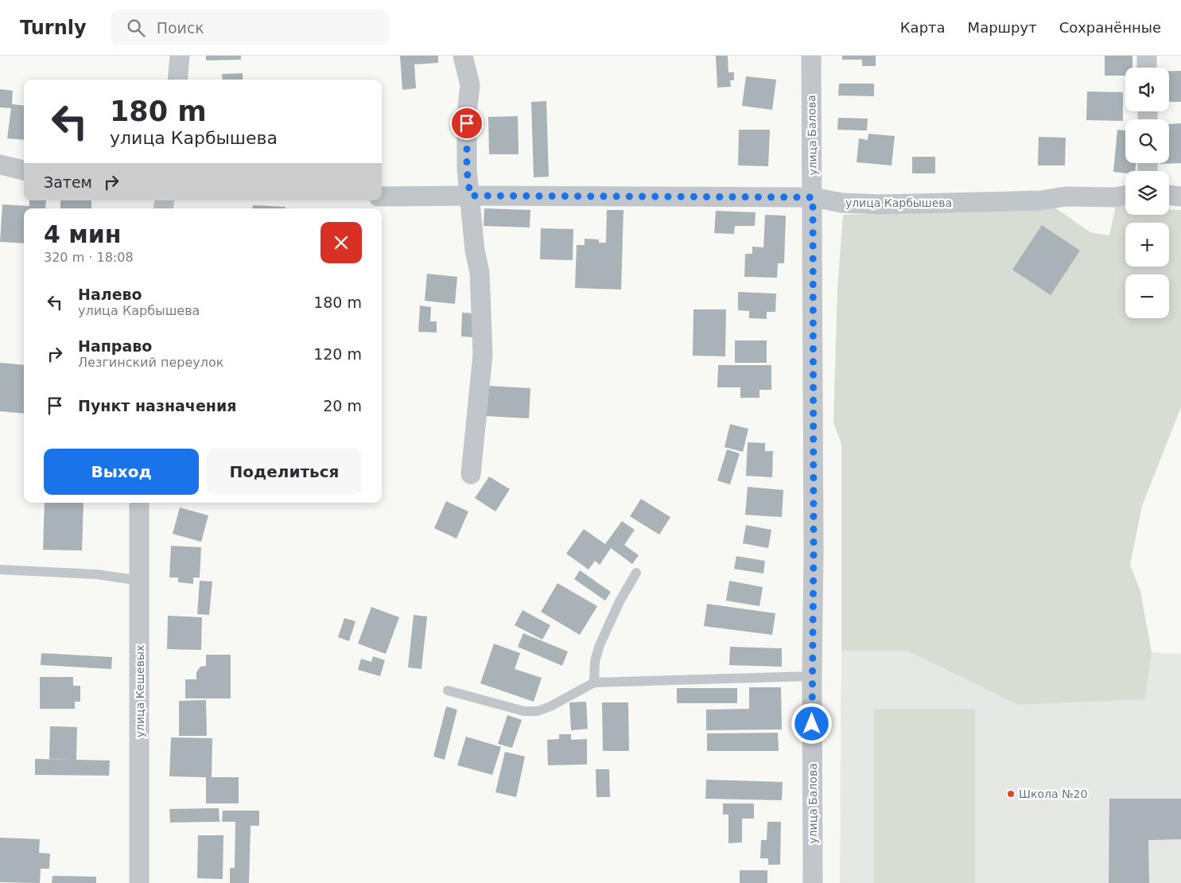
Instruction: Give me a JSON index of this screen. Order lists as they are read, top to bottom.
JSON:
{
  "streets": {
    "street": ["улица Балова", "улица Карбышева", "улица Кешевых"]
  },
  "crossings": [
    ["улица Балова", "улица Карбышева"]
  ],
  "places": ["Школа №20"],
  "page": {
    "header": "Turnly",
    "search": "Поиск",
    "nav": ["Карта", "Маршрут", "Сохранённые"],
    "map_buttons": ["+", "−"],
    "turn": ["180 m", "улица Карбышева"],
    "then": "Затем",
    "heading": ["4 мин", "320 m · 18:08"],
    "list": [
      {
        "name": "Налево",
        "note": "улица Карбышева",
        "value": "180 m"
      },
      {
        "name": "Направо",
        "note": "Лезгинский переулок",
        "value": "120 m"
      },
      {
        "name": "Пункт назначения",
        "value": "20 m"
      }
    ],
    "buttons": ["Выход", "Поделиться"]
  }
}
